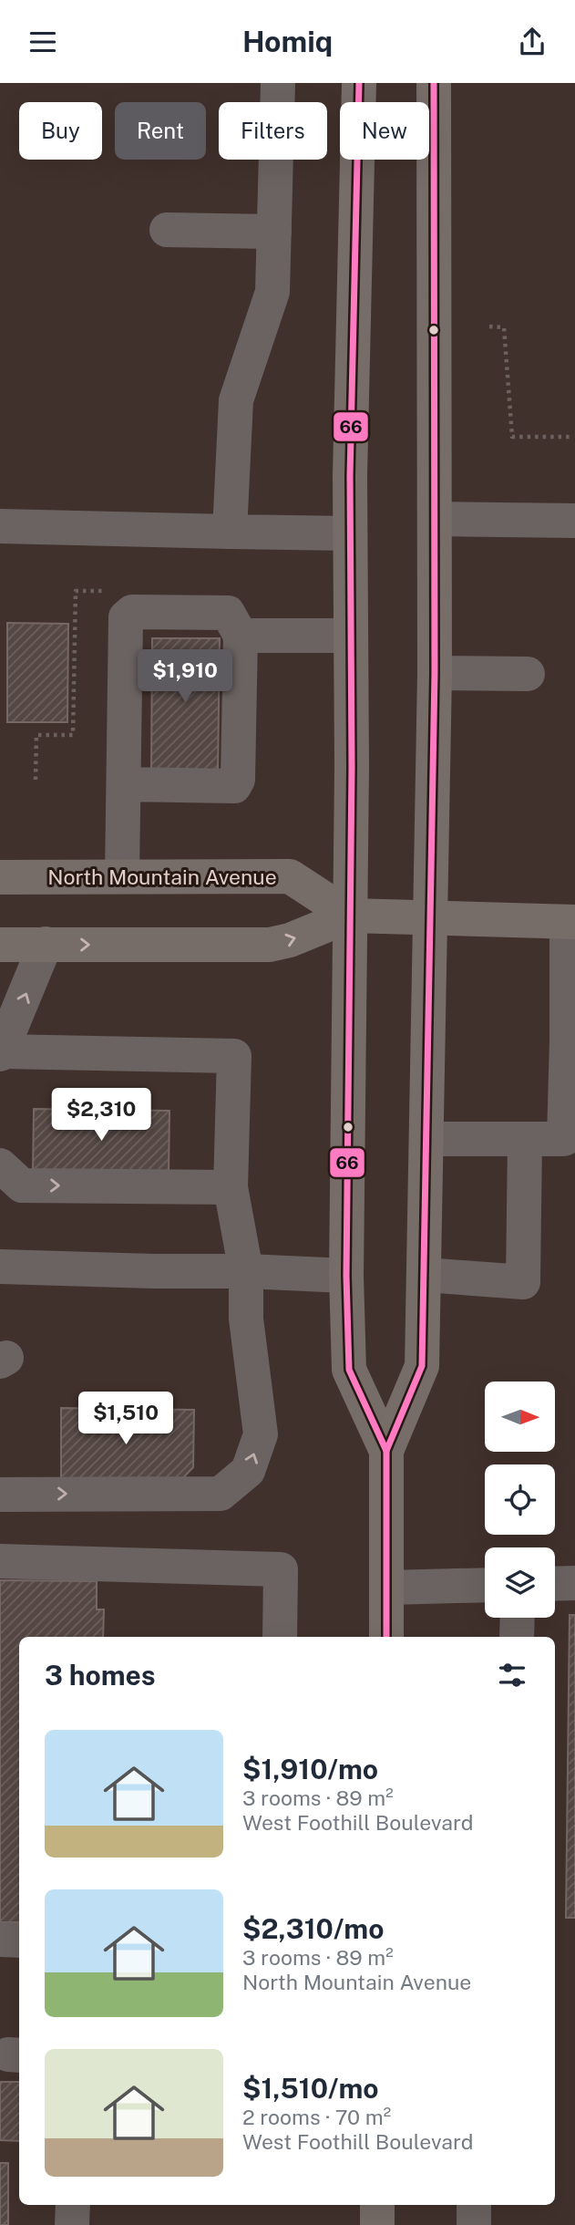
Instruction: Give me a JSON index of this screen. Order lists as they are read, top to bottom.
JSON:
{
  "streets": {
    "main road": ["North Mountain Avenue"]
  },
  "lines": ["transit line 66"],
  "north": "right",
  "page": {
    "header": "Homiq",
    "chip": [
      "Buy",
      "Rent",
      "Filters",
      "New"
    ],
    "price": ["$1,910", "$2,310", "$1,510"],
    "heading": "3 homes",
    "list": [
      {
        "name": "$1,910/mo",
        "note": "3 rooms · 89 m² · West Foothill Boulevard"
      },
      {
        "name": "$2,310/mo",
        "note": "3 rooms · 89 m² · North Mountain Avenue"
      },
      {
        "name": "$1,510/mo",
        "note": "2 rooms · 70 m² · West Foothill Boulevard"
      }
    ]
  }
}
